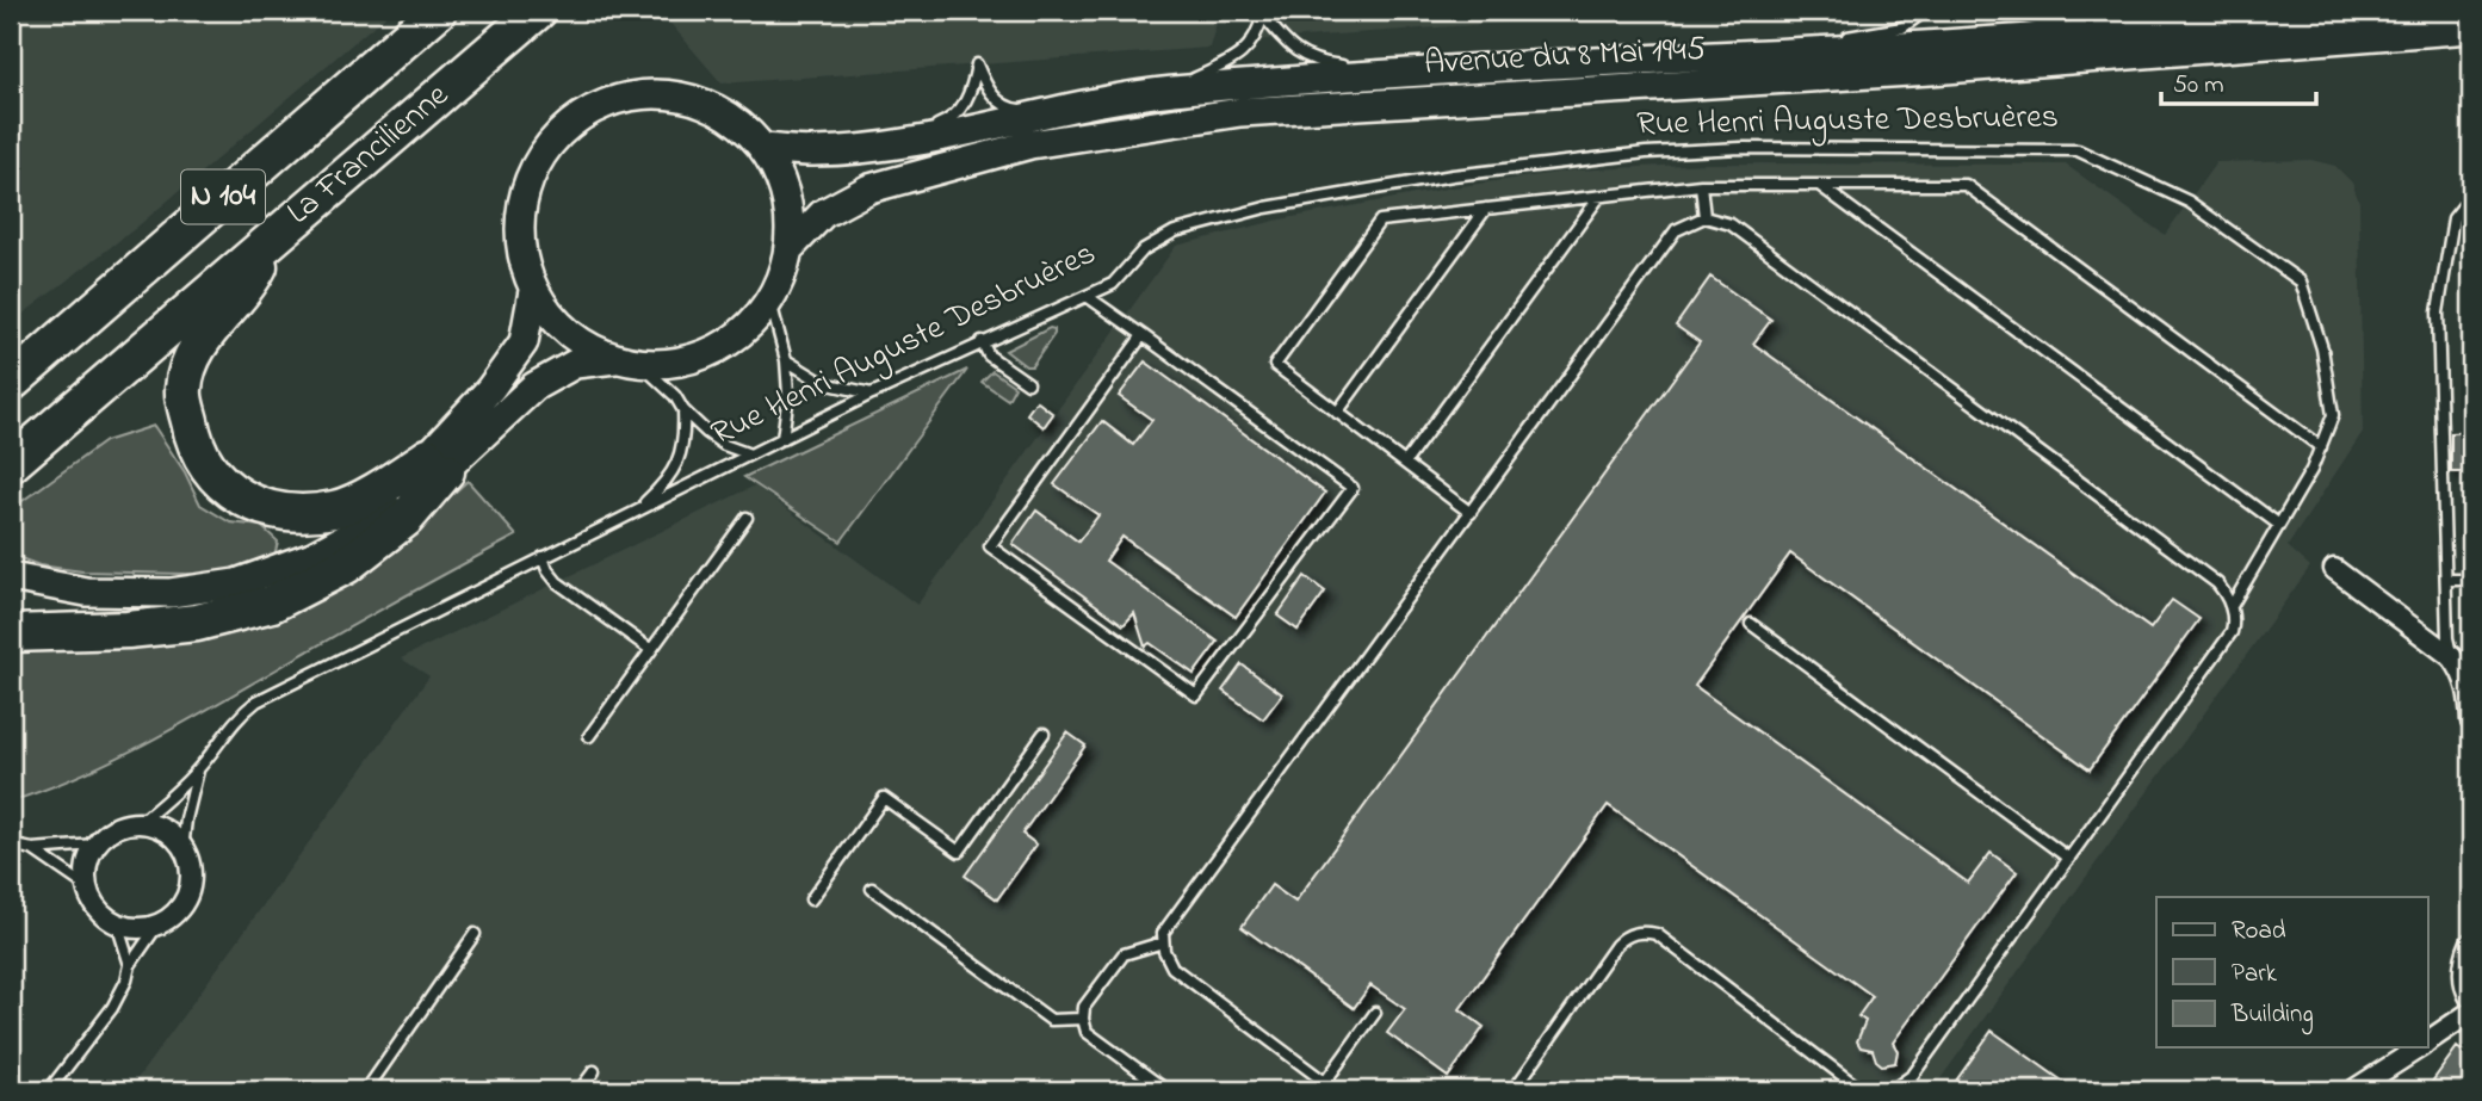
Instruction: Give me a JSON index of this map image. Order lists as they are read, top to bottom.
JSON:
{
  "streets": {
    "highway": ["La Francilienne", "N 104"],
    "main road": ["Avenue du 8 Mai 1945"],
    "street": ["Rue Henri Auguste Desbruères"]
  },
  "legend": ["Road", "Park", "Building"],
  "scale_bar": "50 m"
}
